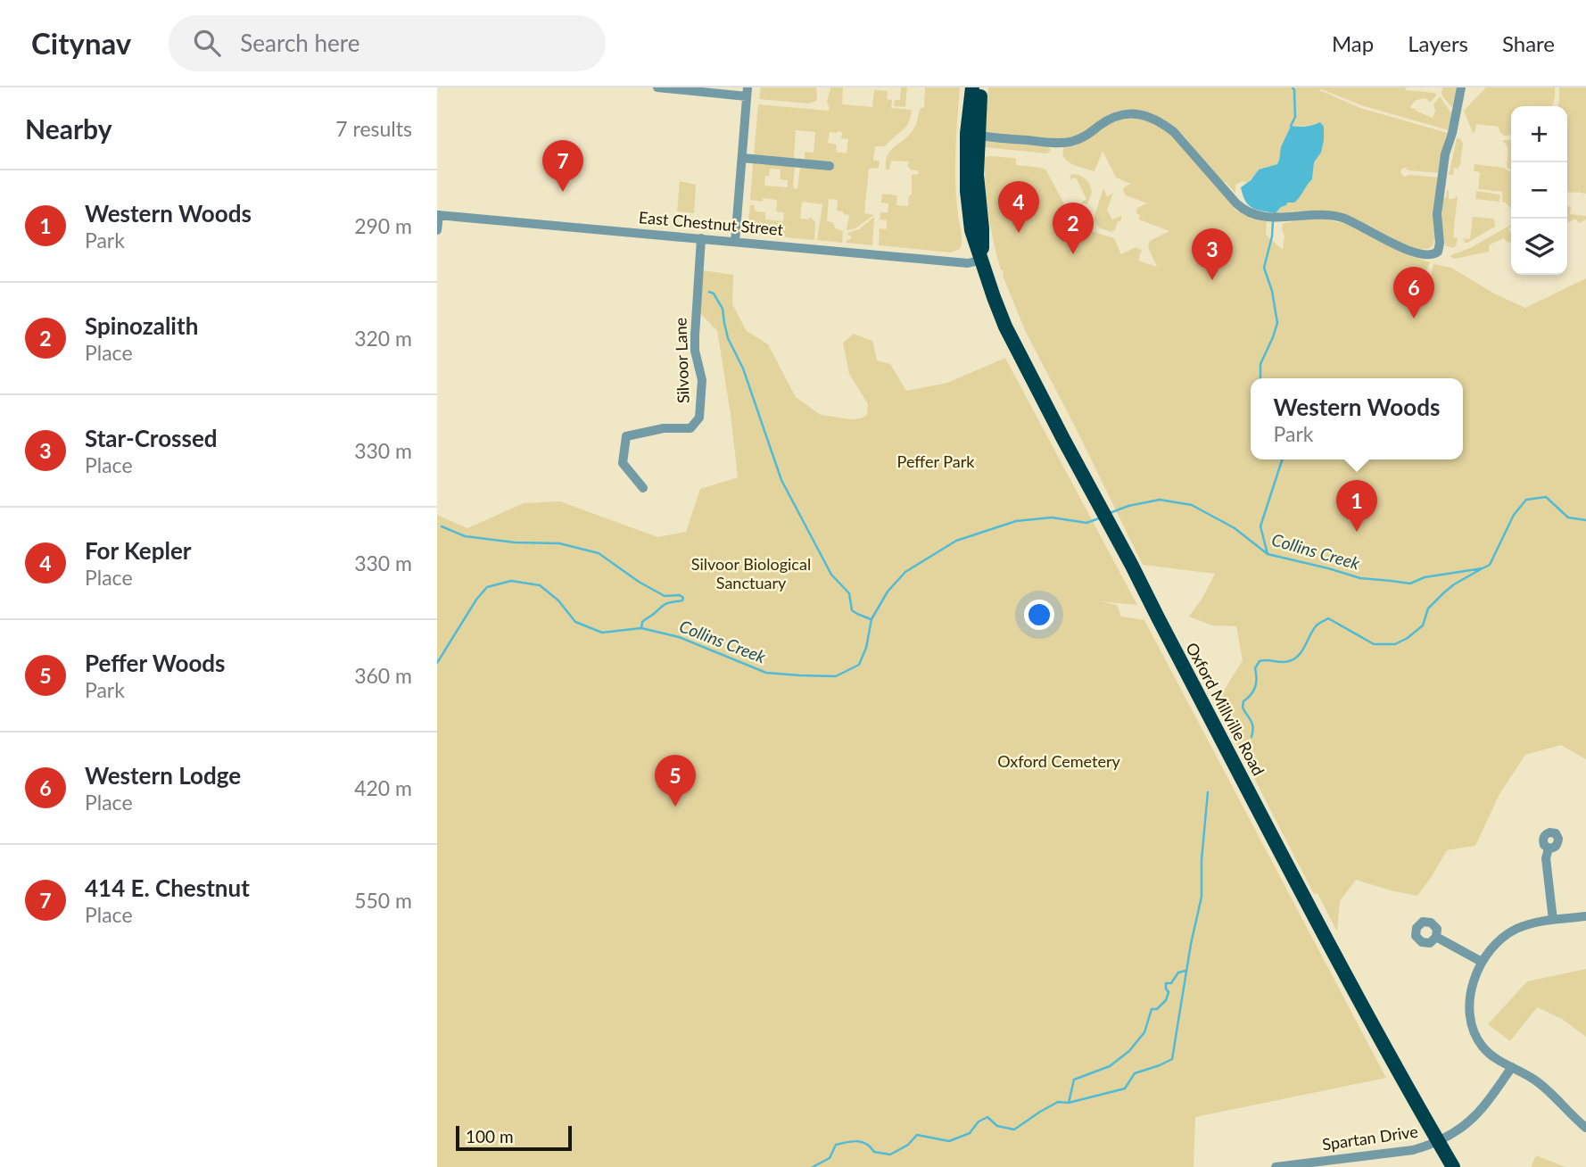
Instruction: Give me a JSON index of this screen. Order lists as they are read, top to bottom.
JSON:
{
  "streets": {
    "highway": ["Oxford Millville Road"],
    "street": ["East Chestnut Street", "Silvoor Lane", "Spartan Drive"]
  },
  "crossings": [
    ["East Chestnut Street", "Silvoor Lane"],
    ["East Chestnut Street", "Oxford Millville Road"],
    ["Oxford Millville Road", "Spartan Drive"]
  ],
  "water": ["Collins Creek"],
  "parks": ["Peffer Park", "Silvoor Biological Sanctuary", "Oxford Cemetery"],
  "scale_bar": "100 m",
  "page": {
    "header": "Citynav",
    "search": "Search here",
    "nav": ["Map", "Layers", "Share"],
    "heading": ["Nearby", "7 results"],
    "map_buttons": ["+", "−"],
    "pins": [
      "7",
      "4",
      "2",
      "3",
      "6",
      "1",
      "5"
    ],
    "list": [
      {
        "mark": "1",
        "name": "Western Woods",
        "note": "Park",
        "value": "290 m"
      },
      {
        "mark": "2",
        "name": "Spinozalith",
        "note": "Place",
        "value": "320 m"
      },
      {
        "mark": "3",
        "name": "Star-Crossed",
        "note": "Place",
        "value": "330 m"
      },
      {
        "mark": "4",
        "name": "For Kepler",
        "note": "Place",
        "value": "330 m"
      },
      {
        "mark": "5",
        "name": "Peffer Woods",
        "note": "Park",
        "value": "360 m"
      },
      {
        "mark": "6",
        "name": "Western Lodge",
        "note": "Place",
        "value": "420 m"
      },
      {
        "mark": "7",
        "name": "414 E. Chestnut",
        "note": "Place",
        "value": "550 m"
      }
    ],
    "popup": ["Western Woods", "Park"],
    "scale": "100 m"
  }
}
